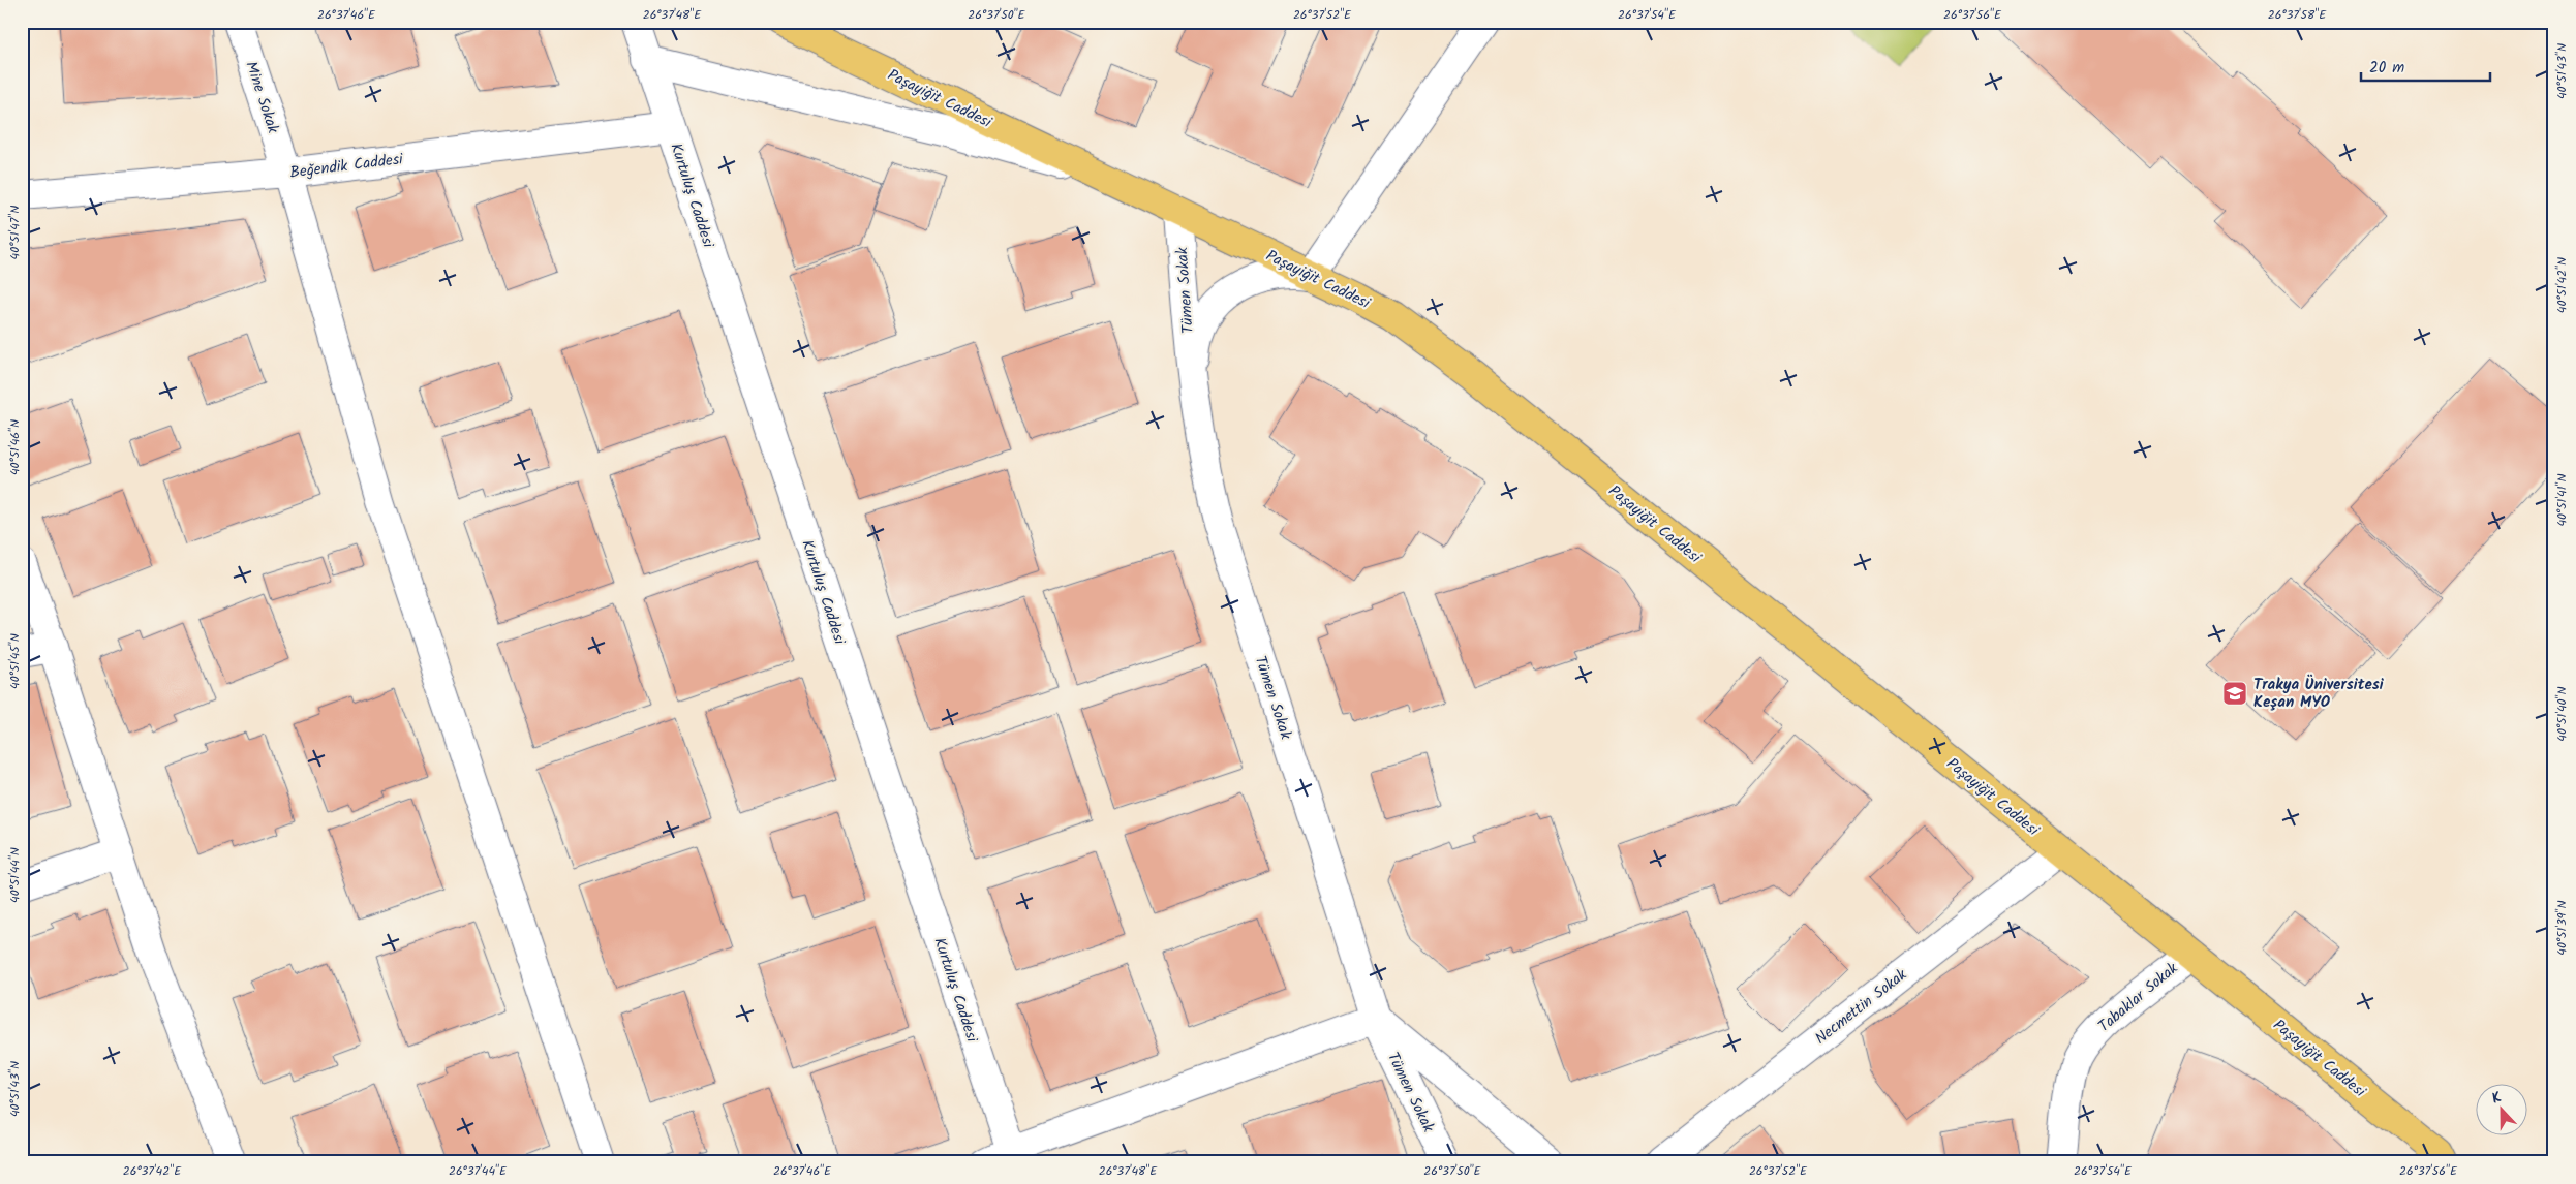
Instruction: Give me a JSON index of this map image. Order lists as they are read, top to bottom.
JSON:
{
  "streets": {
    "main road": ["Paşayiğit Caddesi"],
    "street": [
      "Mine Sokak",
      "Beğendik Caddesi",
      "Kurtuluş Caddesi",
      "Tümen Sokak",
      "Tabaklar Sokak",
      "Necmettin Sokak"
    ]
  },
  "crossings": [
    ["Mine Sokak", "Beğendik Caddesi"],
    ["Paşayiğit Caddesi", "Tümen Sokak"],
    ["Paşayiğit Caddesi", "Tabaklar Sokak"],
    ["Paşayiğit Caddesi", "Necmettin Sokak"],
    ["Beğendik Caddesi", "Kurtuluş Caddesi"]
  ],
  "places": {
    "school or university": ["Trakya Üniversitesi Keşan MYO"]
  },
  "scale_bar": "20 m",
  "north": "top",
  "coordinates": [
    "26°37'46\"E",
    "26°37'48\"E",
    "26°37'50\"E",
    "26°37'52\"E",
    "26°37'54\"E",
    "26°37'56\"E",
    "26°37'58\"E",
    "40°51'43\"N",
    "40°51'47\"N",
    "40°51'42\"N",
    "40°51'46\"N",
    "40°51'41\"N",
    "40°51'45\"N",
    "40°51'40\"N",
    "40°51'44\"N",
    "40°51'39\"N",
    "26°37'42\"E",
    "26°37'44\"E"
  ]
}
